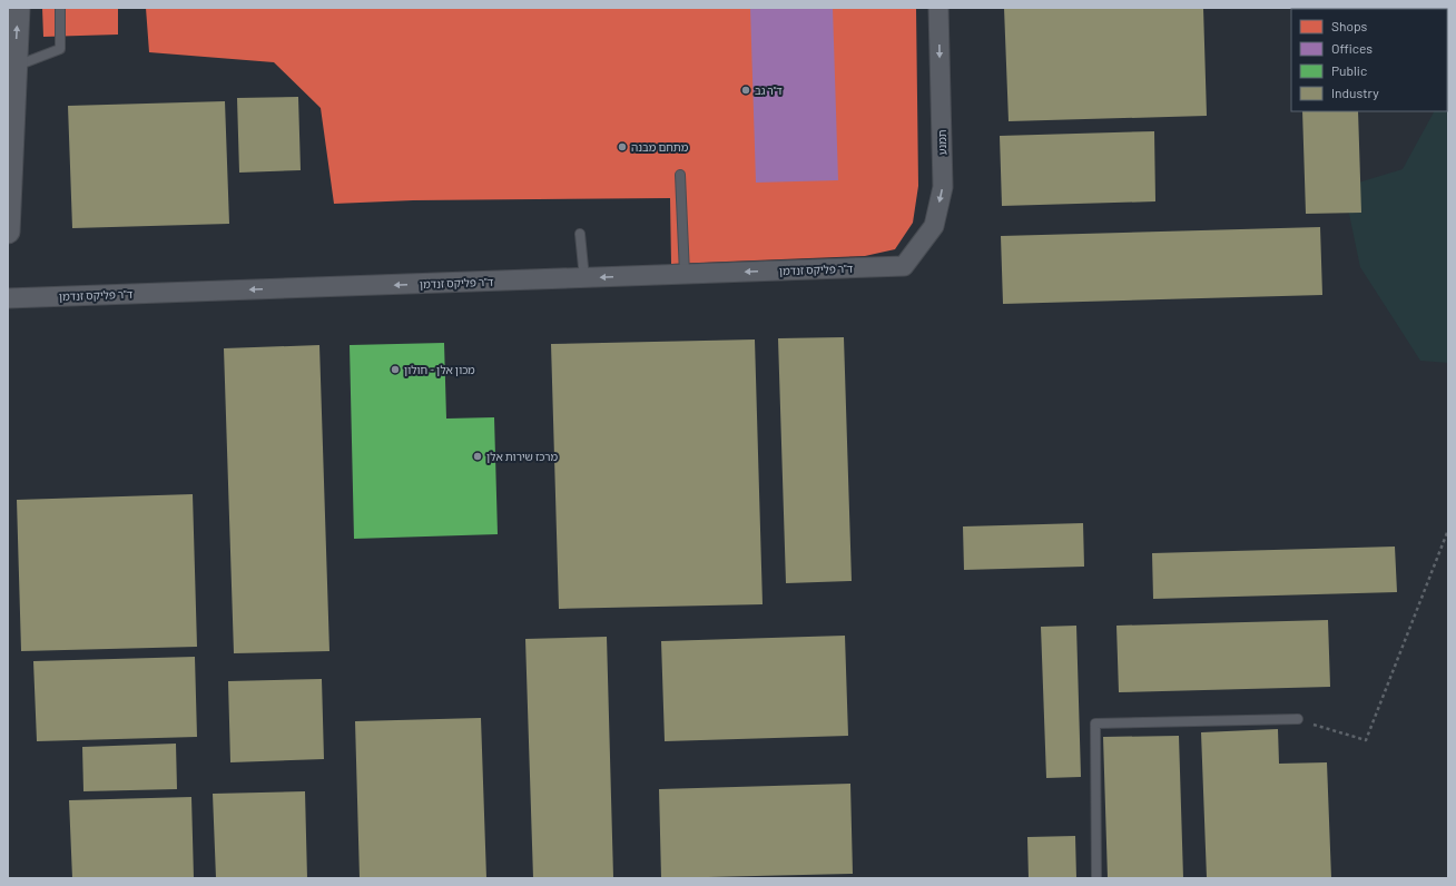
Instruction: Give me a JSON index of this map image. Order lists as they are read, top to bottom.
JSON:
{
  "streets": {
    "street": ["תמנע", "ד''ר פליקס זנדמן"]
  },
  "crossings": [
    ["תמנע", "ד''ר פליקס זנדמן"]
  ],
  "one_way": ["תמנע", "ד''ר פליקס זנדמן"],
  "places": [
    "ד\"ר גב",
    "מתחם מבנה",
    "מכון אלן - חולון",
    "מרכז שירות אלן"
  ],
  "legend": [
    "Shops",
    "Offices",
    "Public",
    "Industry"
  ]
}
